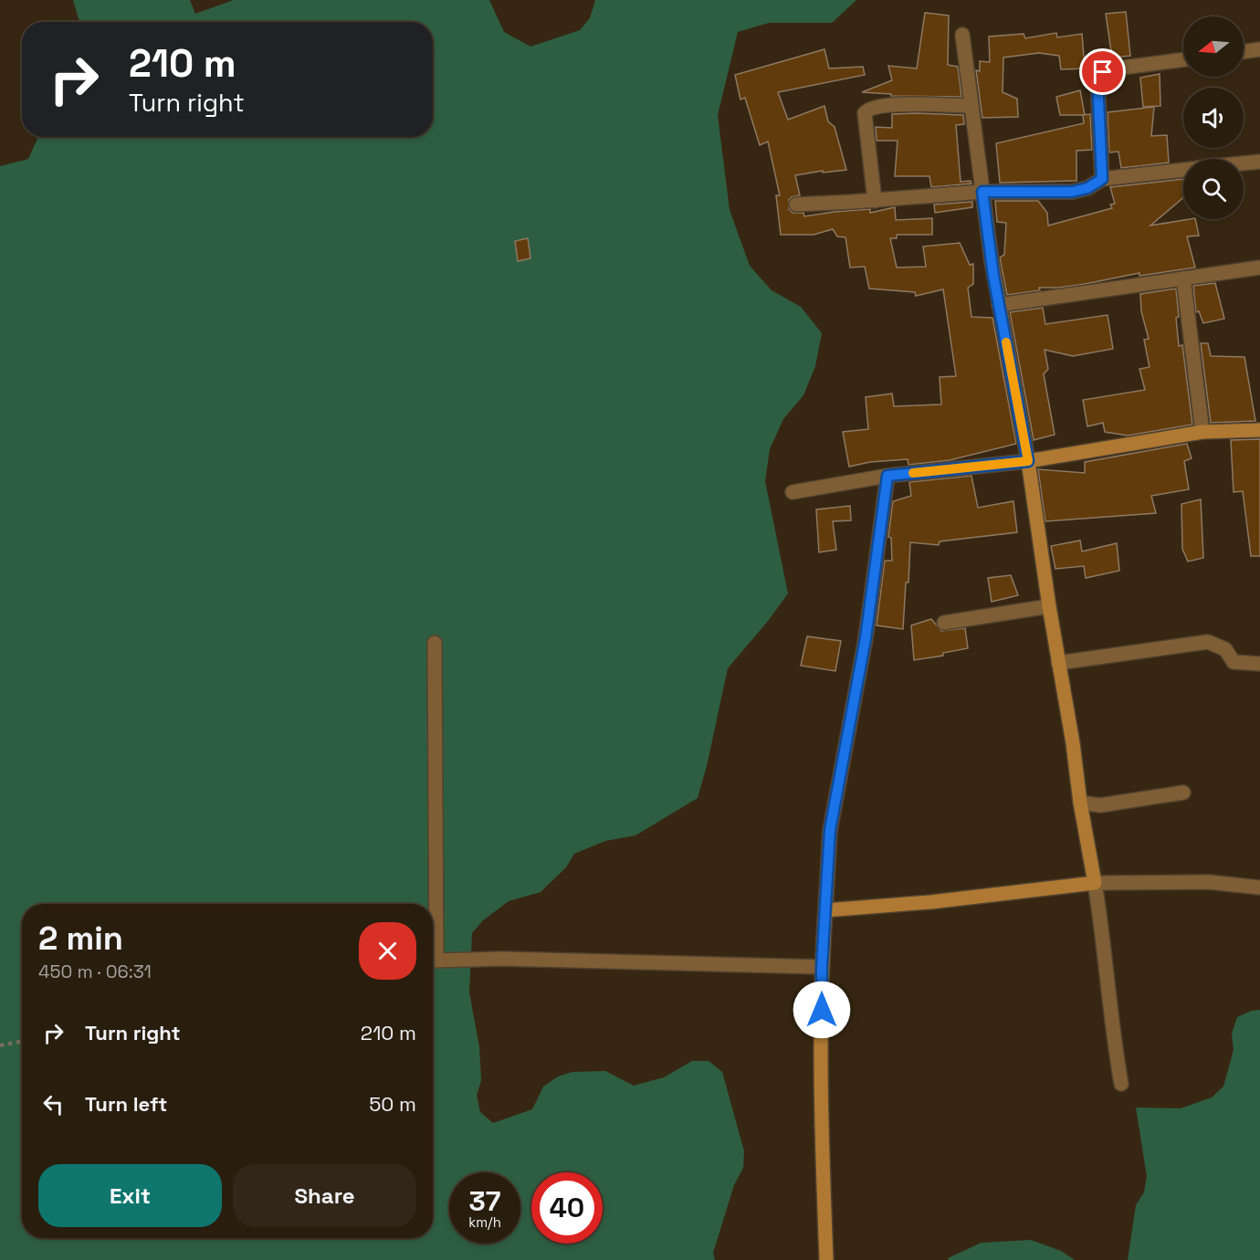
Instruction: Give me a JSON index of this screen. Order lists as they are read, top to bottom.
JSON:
{
  "north": "left",
  "page": {
    "turn": ["210 m", "Turn right"],
    "heading": ["2 min", "450 m · 06:31"],
    "list": [
      {
        "name": "Turn right",
        "value": "210 m"
      },
      {
        "name": "Turn left",
        "value": "50 m"
      }
    ],
    "buttons": ["Exit", "Share"],
    "speed": "37 km/h",
    "limit": "40"
  }
}
